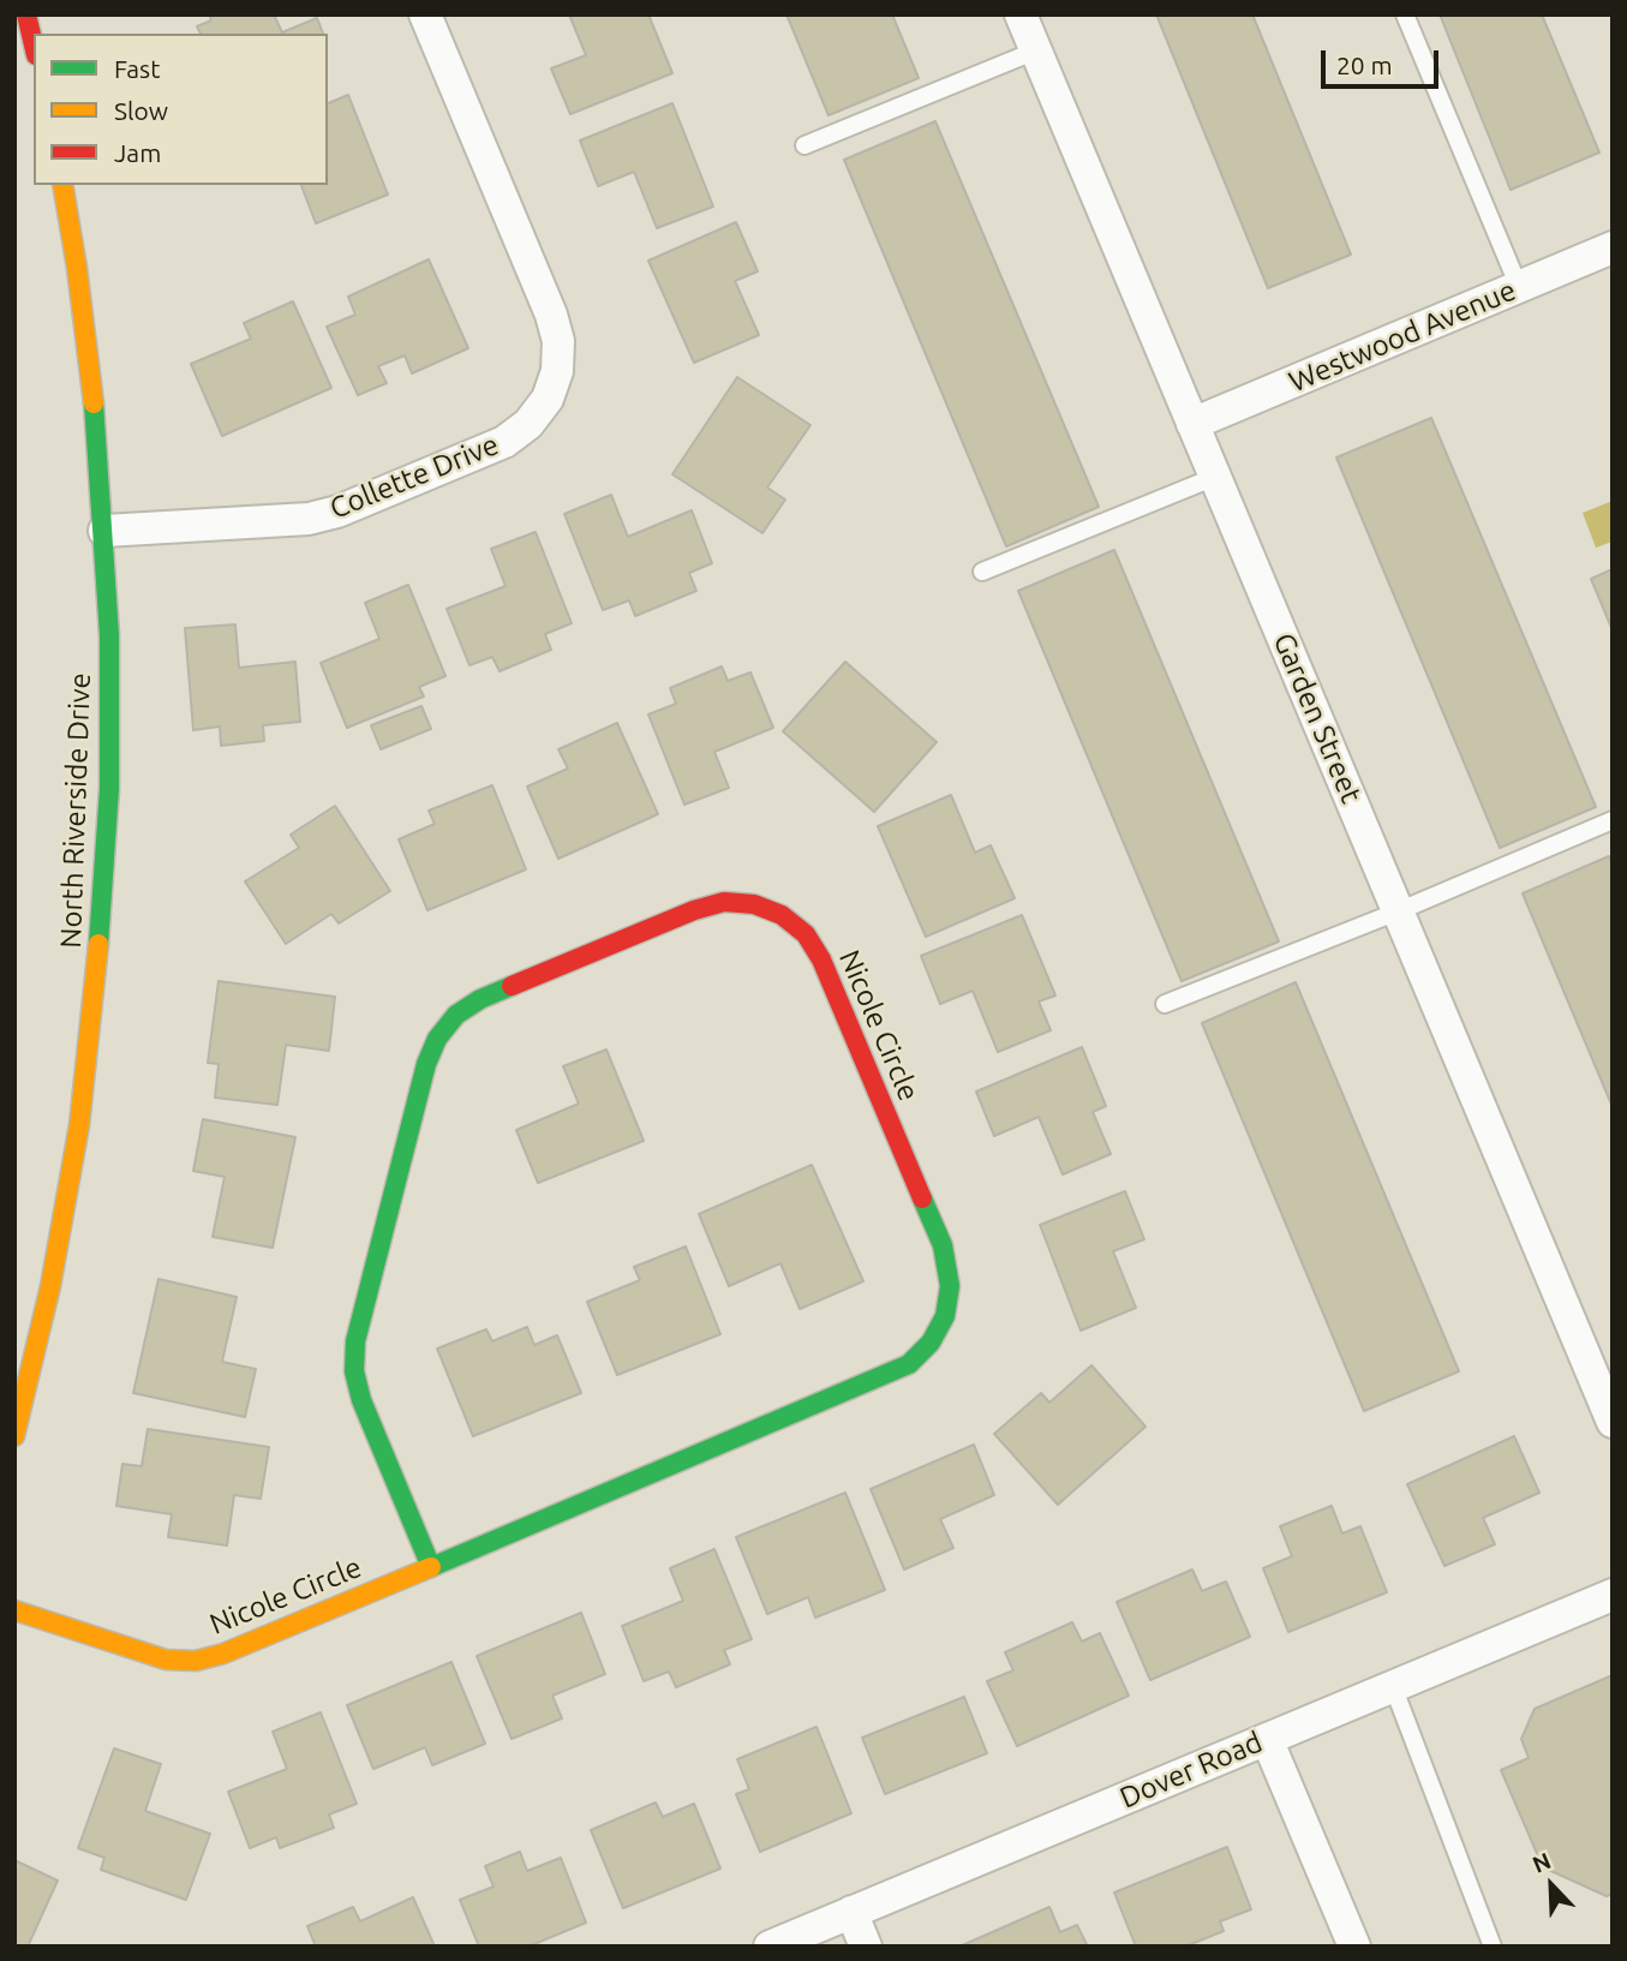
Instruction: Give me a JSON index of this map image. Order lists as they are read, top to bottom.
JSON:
{
  "streets": {
    "street": [
      "Westwood Avenue",
      "Collette Drive",
      "Garden Street",
      "North Riverside Drive",
      "Nicole Circle",
      "Dover Road"
    ]
  },
  "crossings": [
    ["Westwood Avenue", "Garden Street"],
    ["Collette Drive", "North Riverside Drive"]
  ],
  "legend": ["Fast", "Slow", "Jam"],
  "scale_bar": "20 m",
  "north": "top left"
}
